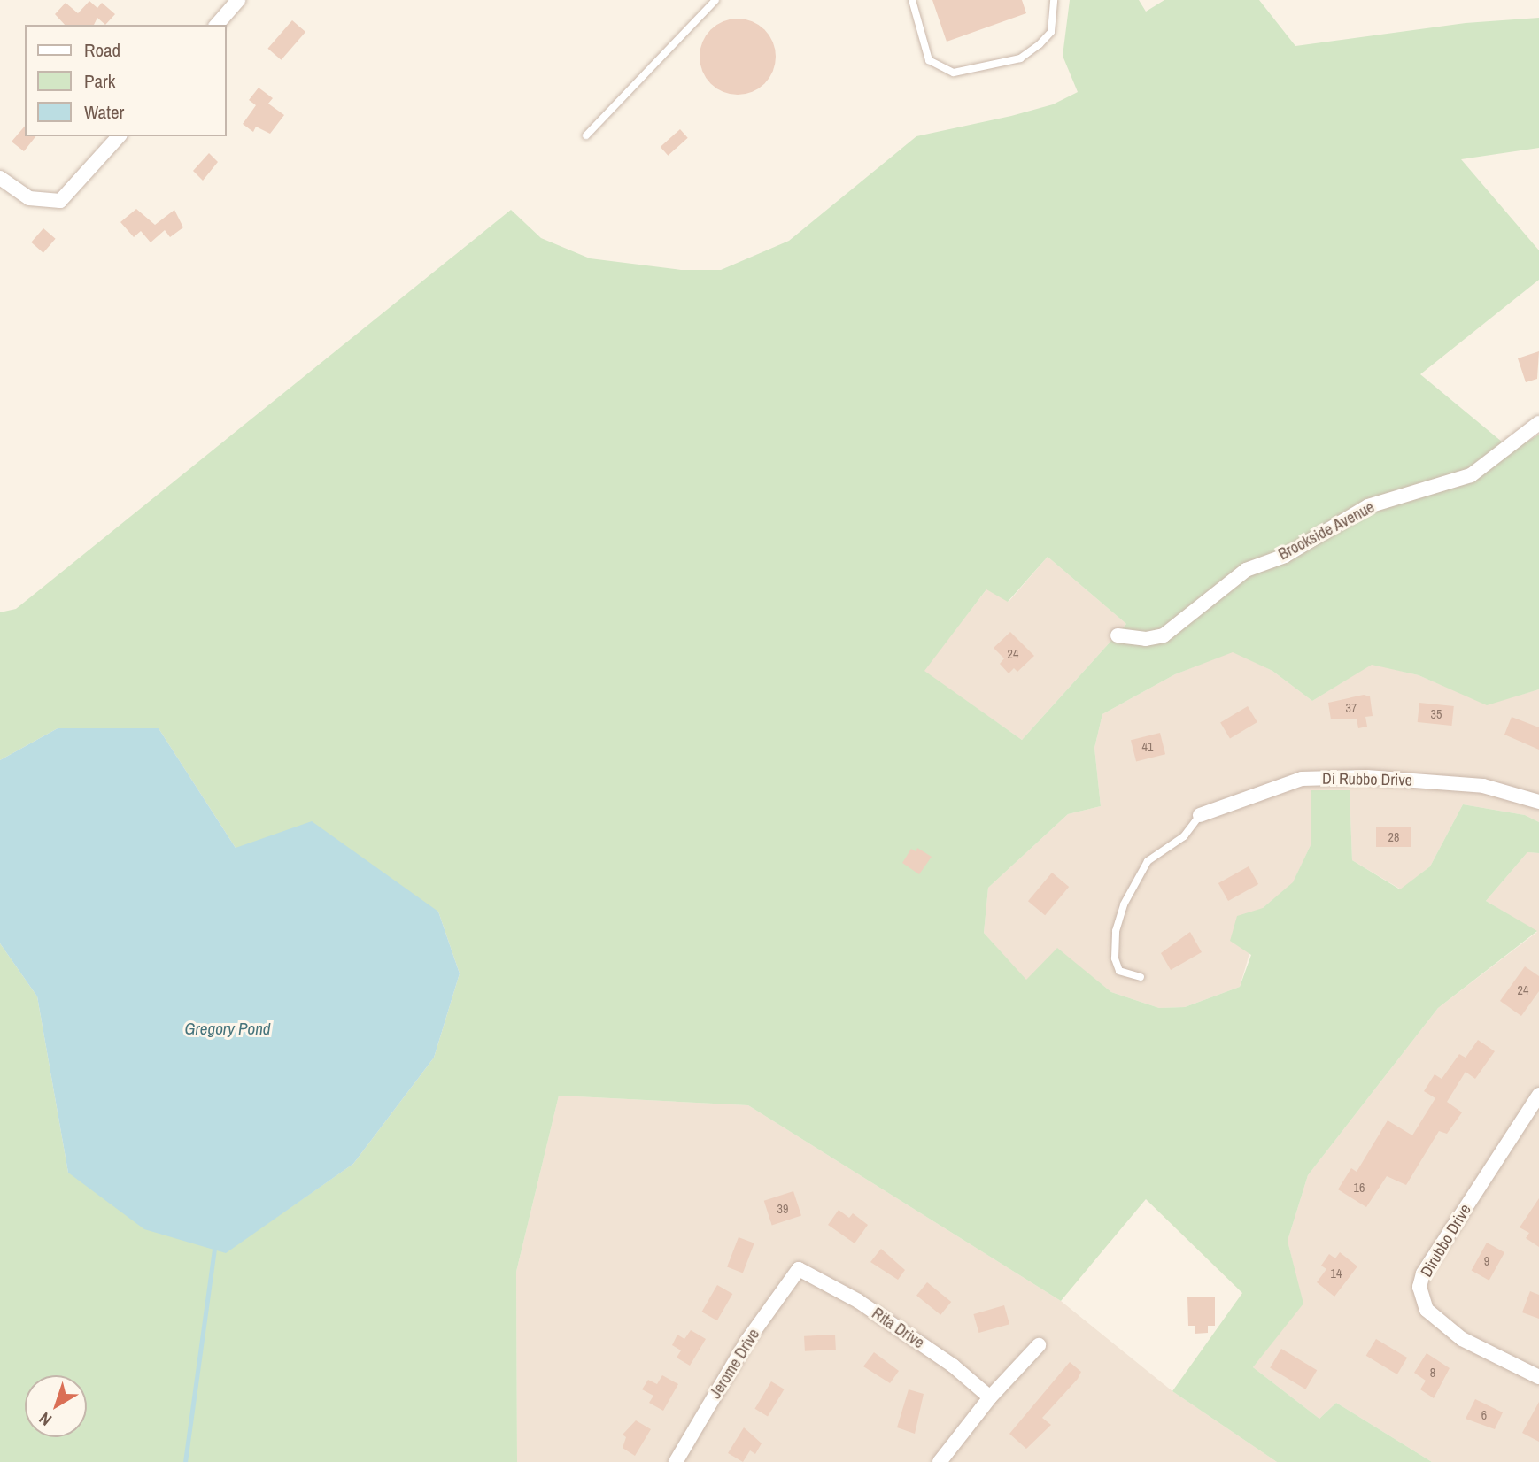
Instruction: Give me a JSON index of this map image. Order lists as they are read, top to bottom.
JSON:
{
  "streets": {
    "street": [
      "Brookside Avenue",
      "Di Rubbo Drive",
      "Dirubbo Drive",
      "Rita Drive",
      "Jerome Drive"
    ]
  },
  "crossings": [
    ["Rita Drive", "Jerome Drive"]
  ],
  "water": ["Gregory Pond"],
  "house_numbers": [
    "24",
    "37",
    "35",
    "41",
    "28",
    "24",
    "16",
    "39",
    "9",
    "14",
    "8",
    "6"
  ],
  "legend": ["Road", "Park", "Water"],
  "north": "bottom left"
}
